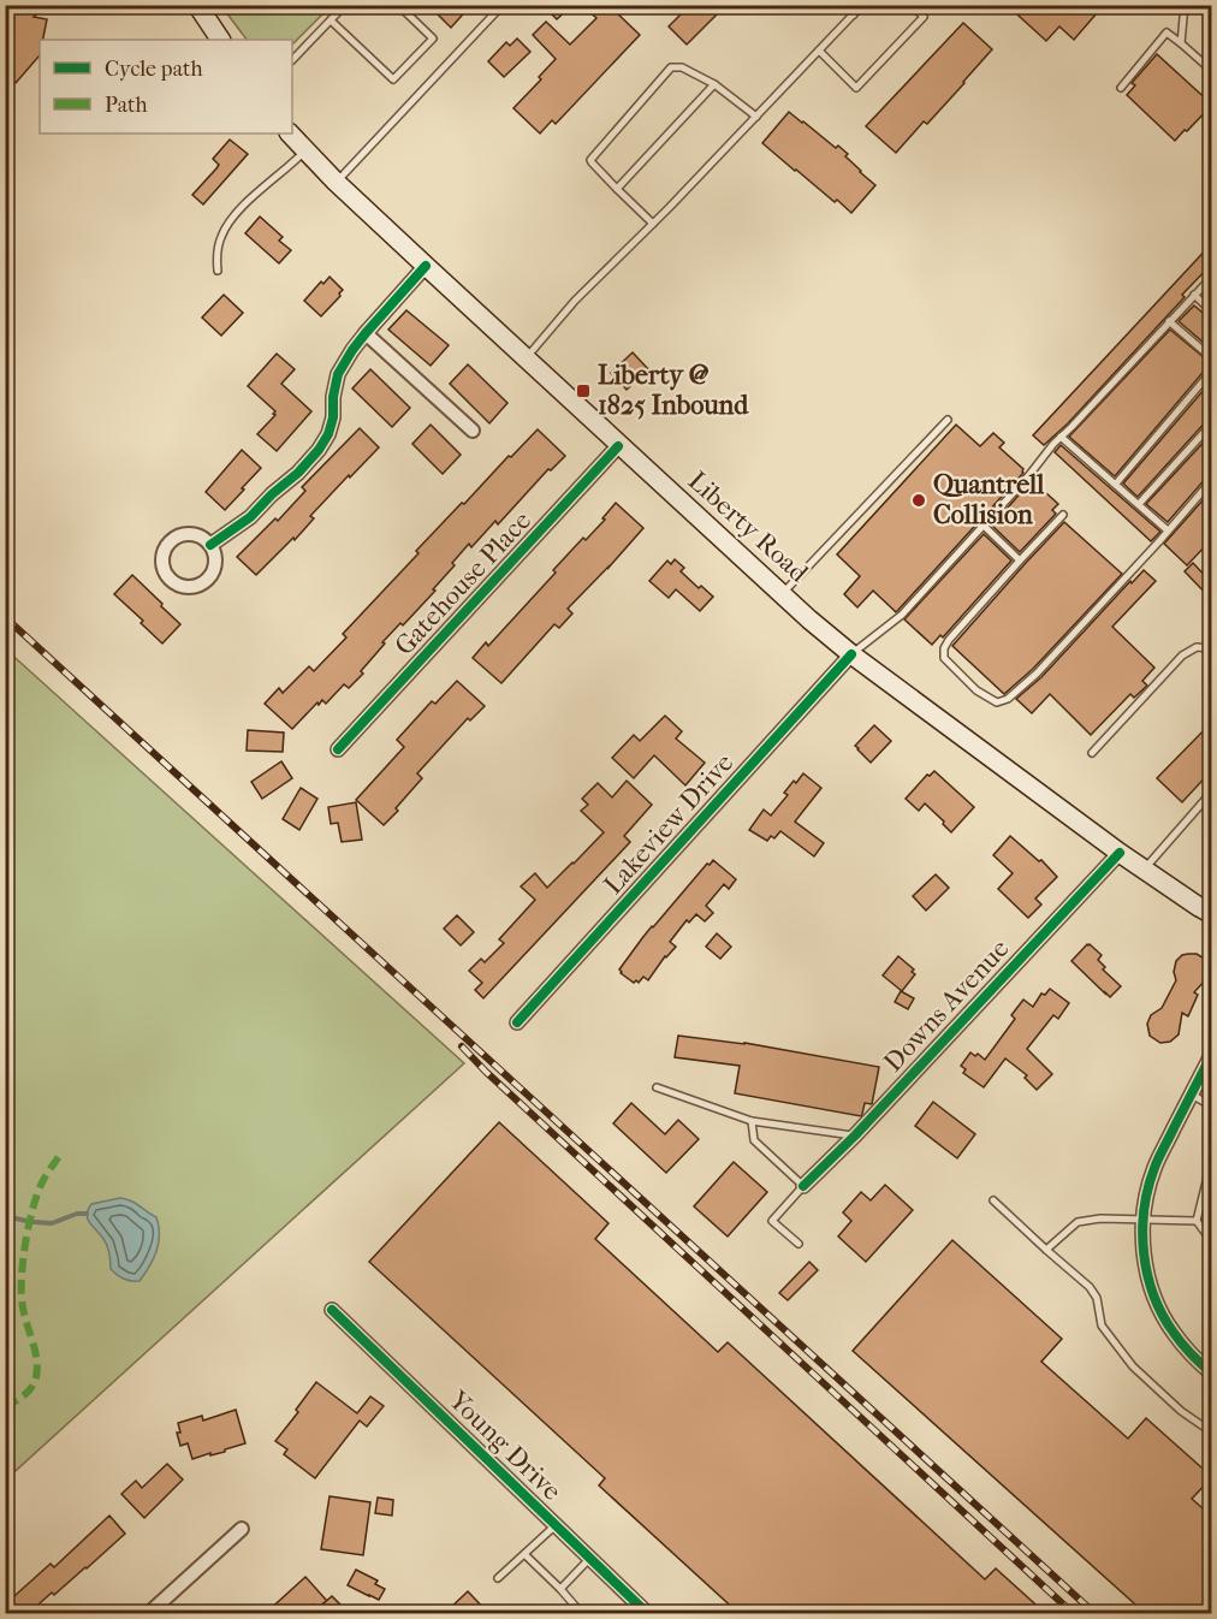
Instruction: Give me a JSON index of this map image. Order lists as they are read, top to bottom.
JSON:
{
  "streets": {
    "main road": ["Liberty Road"],
    "street": [
      "Gatehouse Place",
      "Lakeview Drive",
      "Downs Avenue",
      "Young Drive"
    ]
  },
  "crossings": [
    ["Liberty Road", "Gatehouse Place"],
    ["Liberty Road", "Lakeview Drive"],
    ["Liberty Road", "Downs Avenue"]
  ],
  "places": {
    "transit": ["Liberty @ 1825 Inbound"],
    "other": ["Quantrell Collision"]
  },
  "legend": ["Cycle path", "Path"]
}
